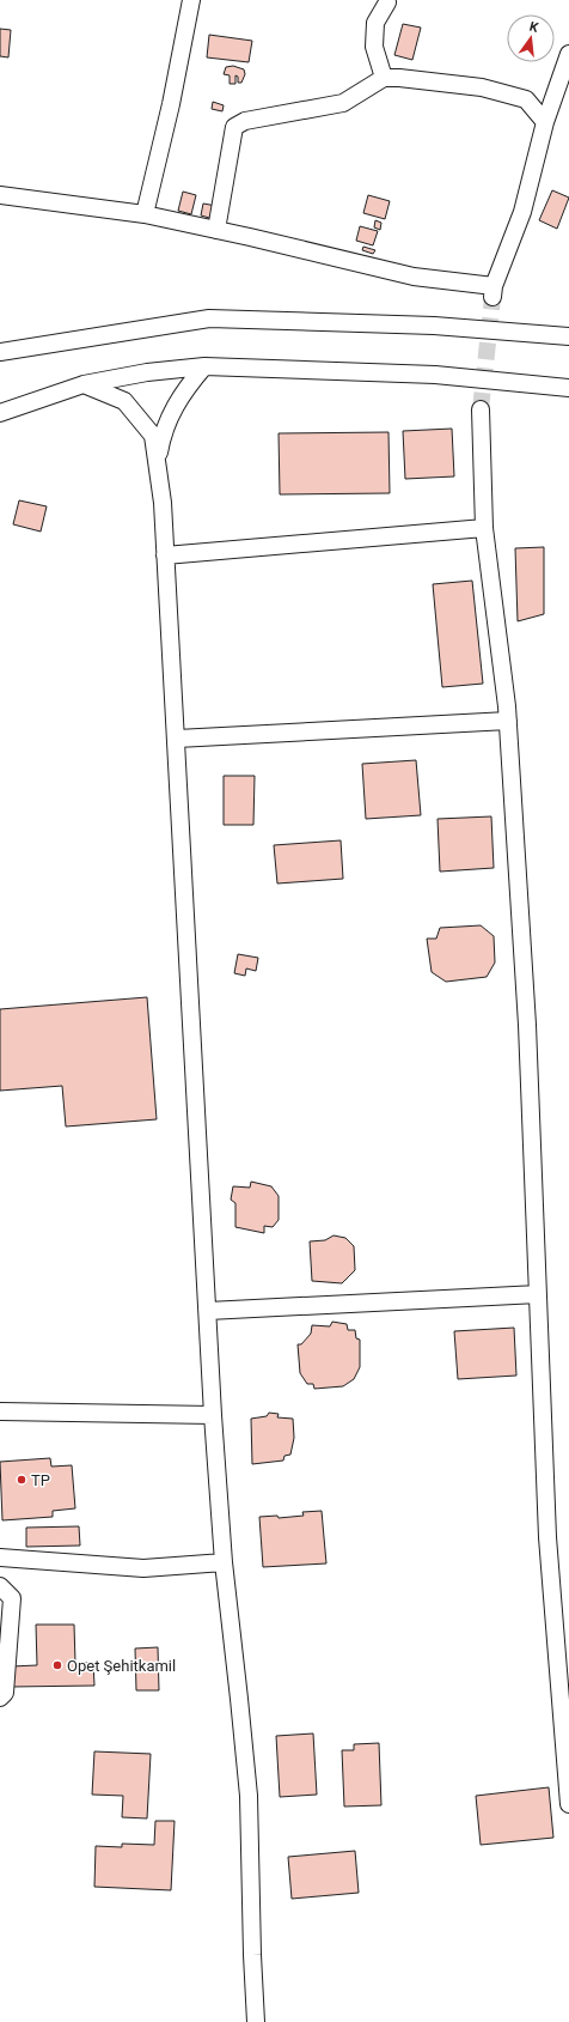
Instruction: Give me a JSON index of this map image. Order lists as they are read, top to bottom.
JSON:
{
  "places": ["TP", "Opet Şehitkamil"],
  "north": "top"
}
